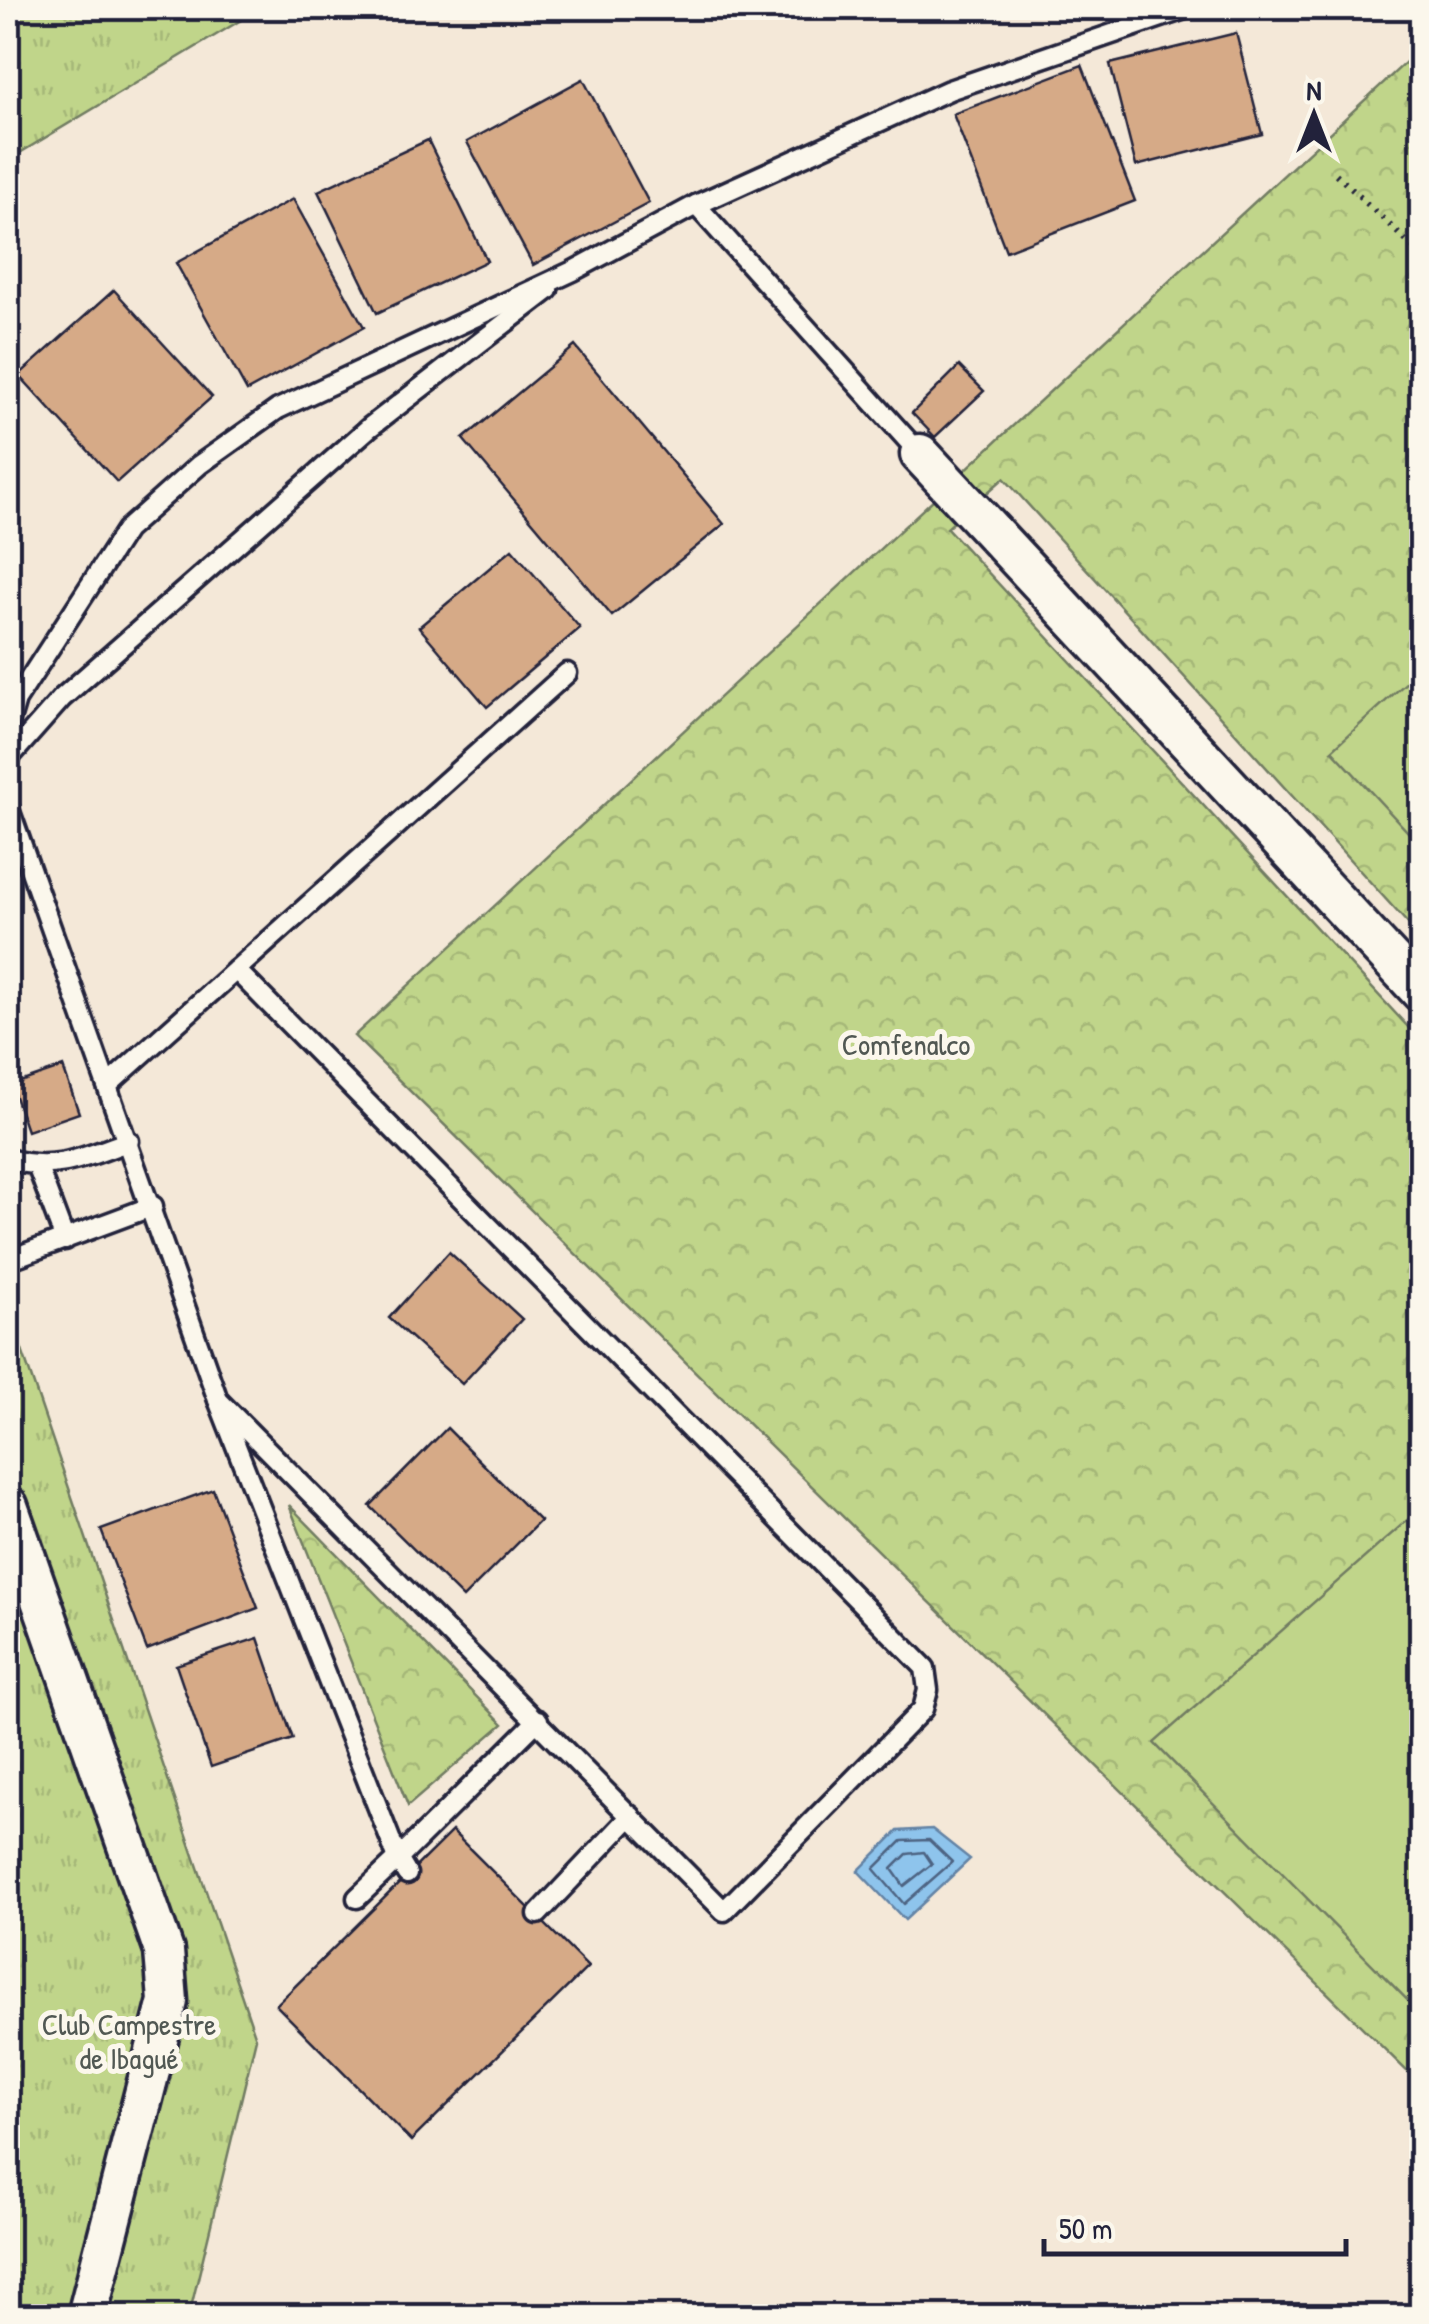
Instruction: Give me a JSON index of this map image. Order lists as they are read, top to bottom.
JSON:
{
  "parks": ["Comfenalco", "Club Campestre de Ibagué"],
  "scale_bar": "50 m",
  "north": "top"
}
